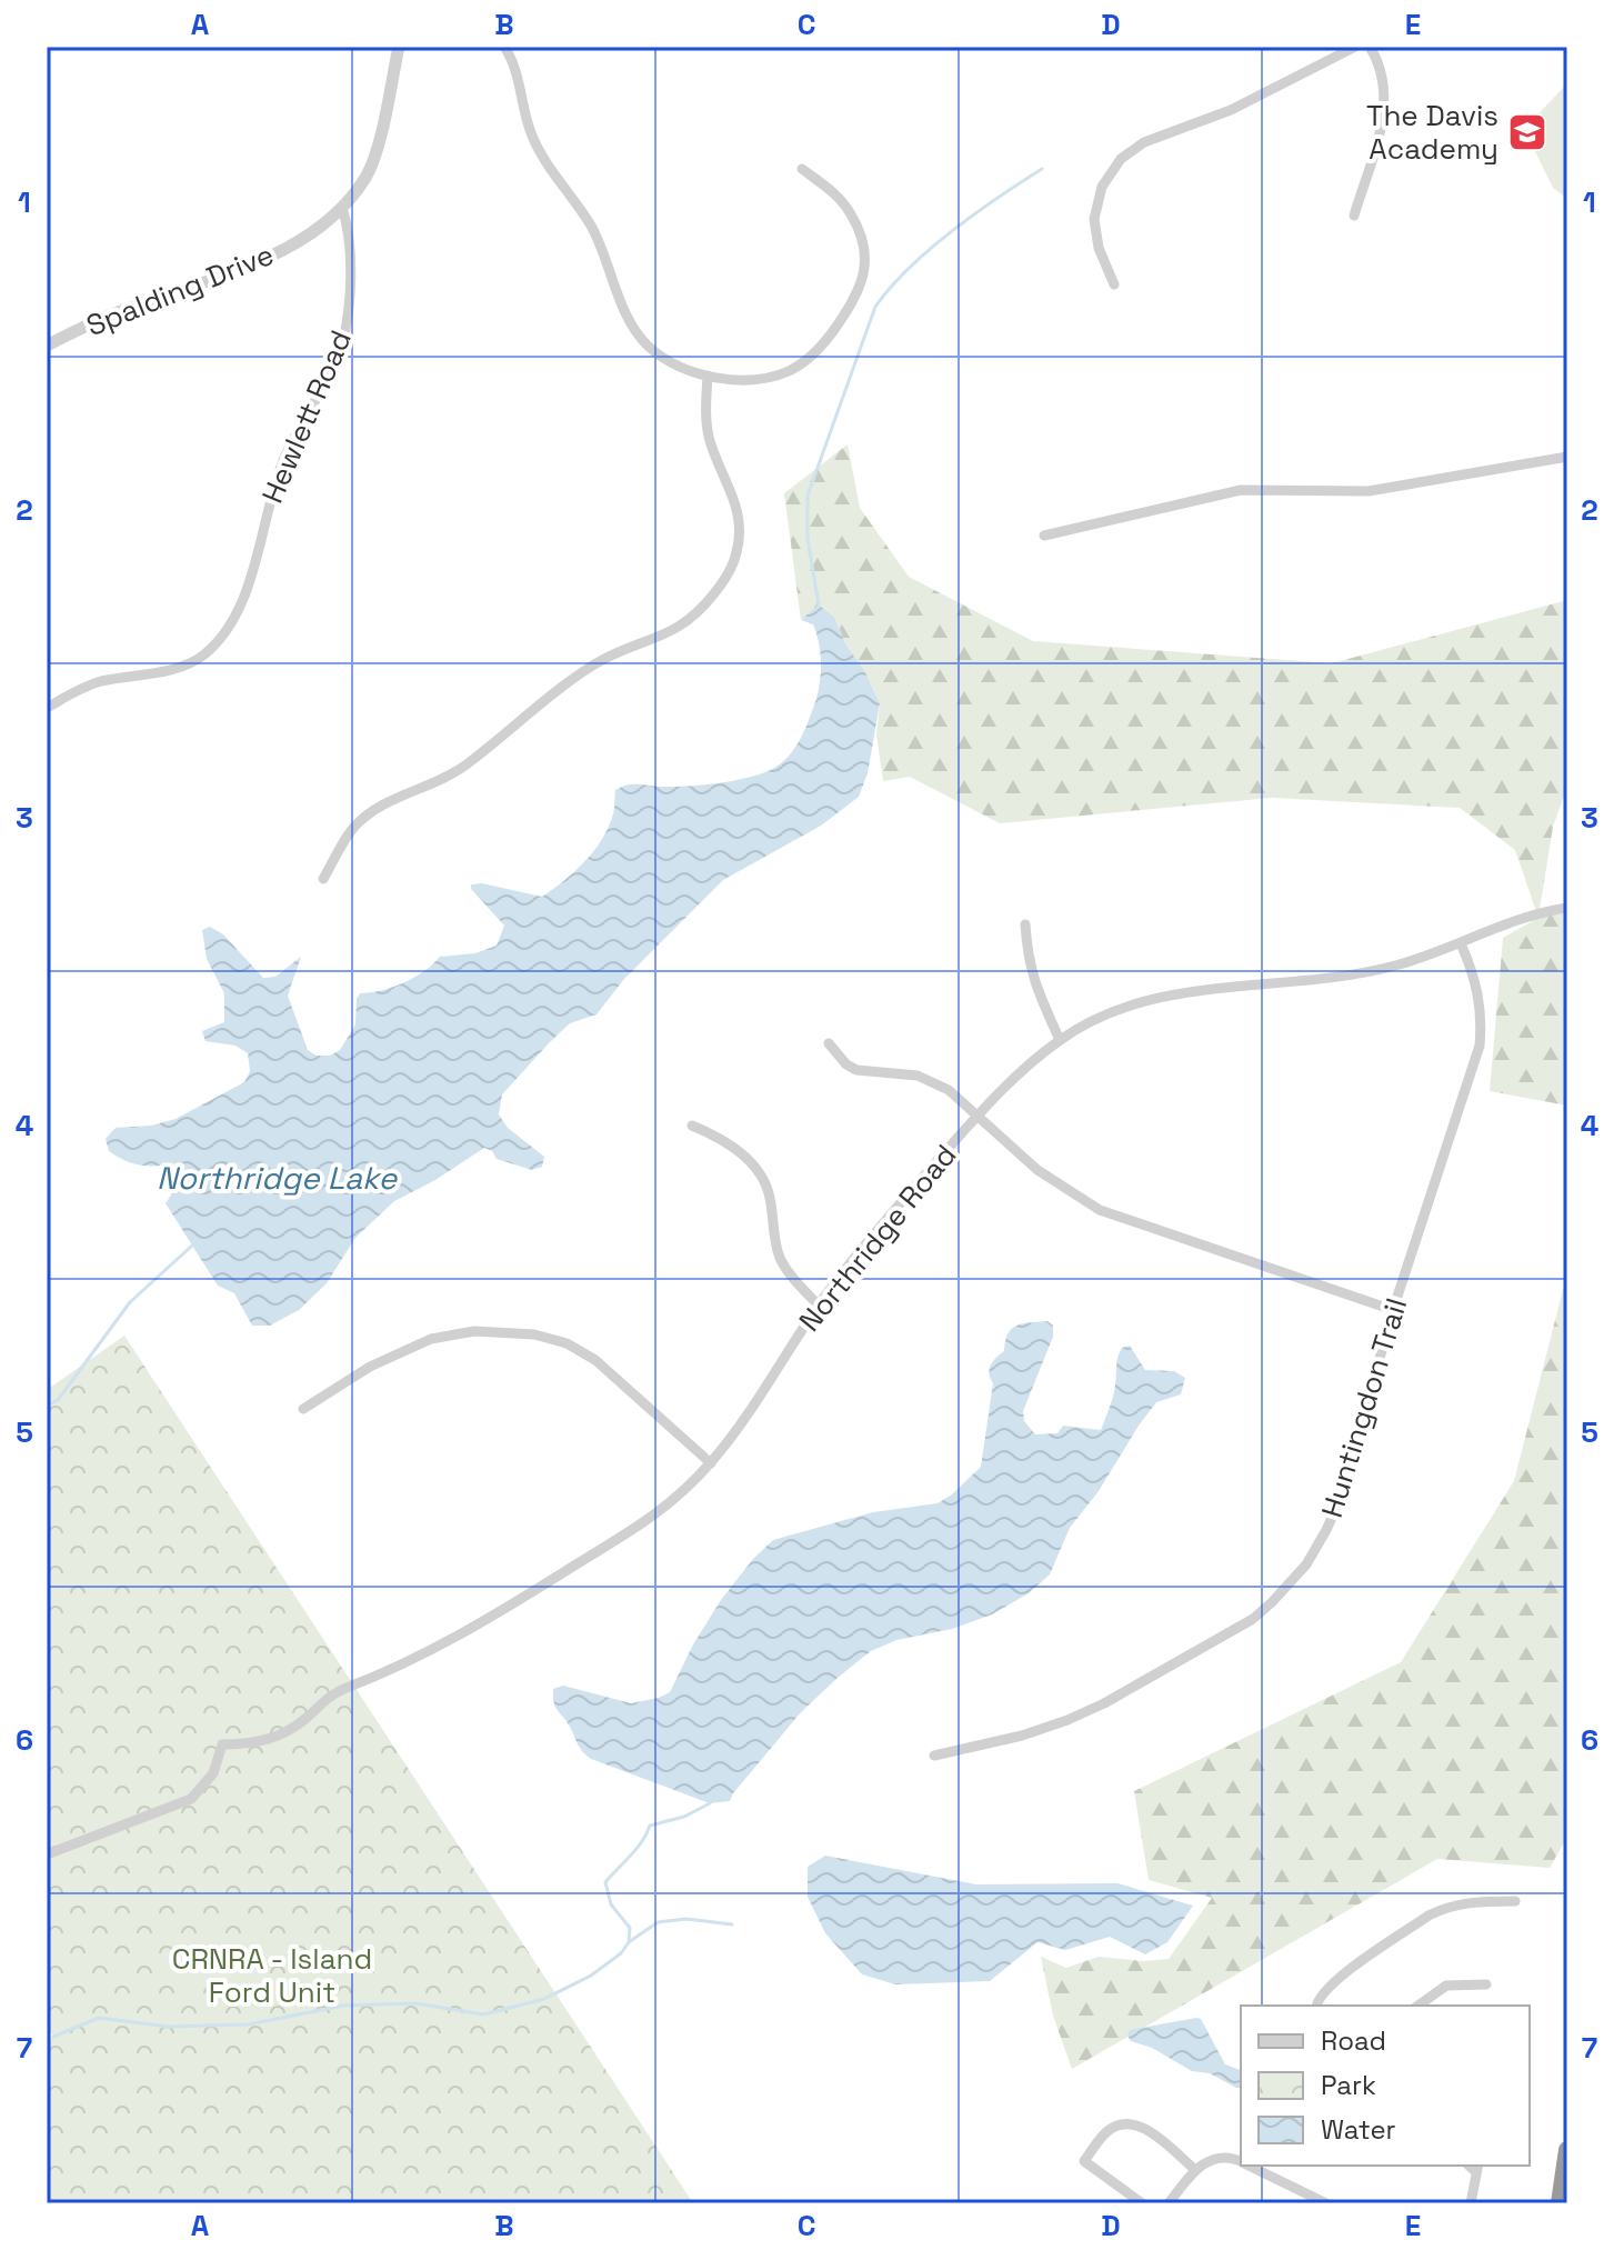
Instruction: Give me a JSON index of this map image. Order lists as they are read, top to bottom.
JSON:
{
  "streets": {
    "street": [
      "Spalding Drive",
      "Hewlett Road",
      "Northridge Road",
      "Huntingdon Trail"
    ]
  },
  "crossings": [
    ["Spalding Drive", "Hewlett Road"],
    ["Northridge Road", "Huntingdon Trail"]
  ],
  "water": ["Northridge Lake"],
  "parks": ["CRNRA - Island Ford Unit"],
  "places": {
    "school or university": ["The Davis Academy"]
  },
  "legend": ["Road", "Park", "Water"],
  "grid": {
    "columns": [
      "A",
      "B",
      "C",
      "D",
      "E"
    ],
    "rows": [
      "1",
      "2",
      "3",
      "4",
      "5",
      "6",
      "7"
    ]
  }
}
